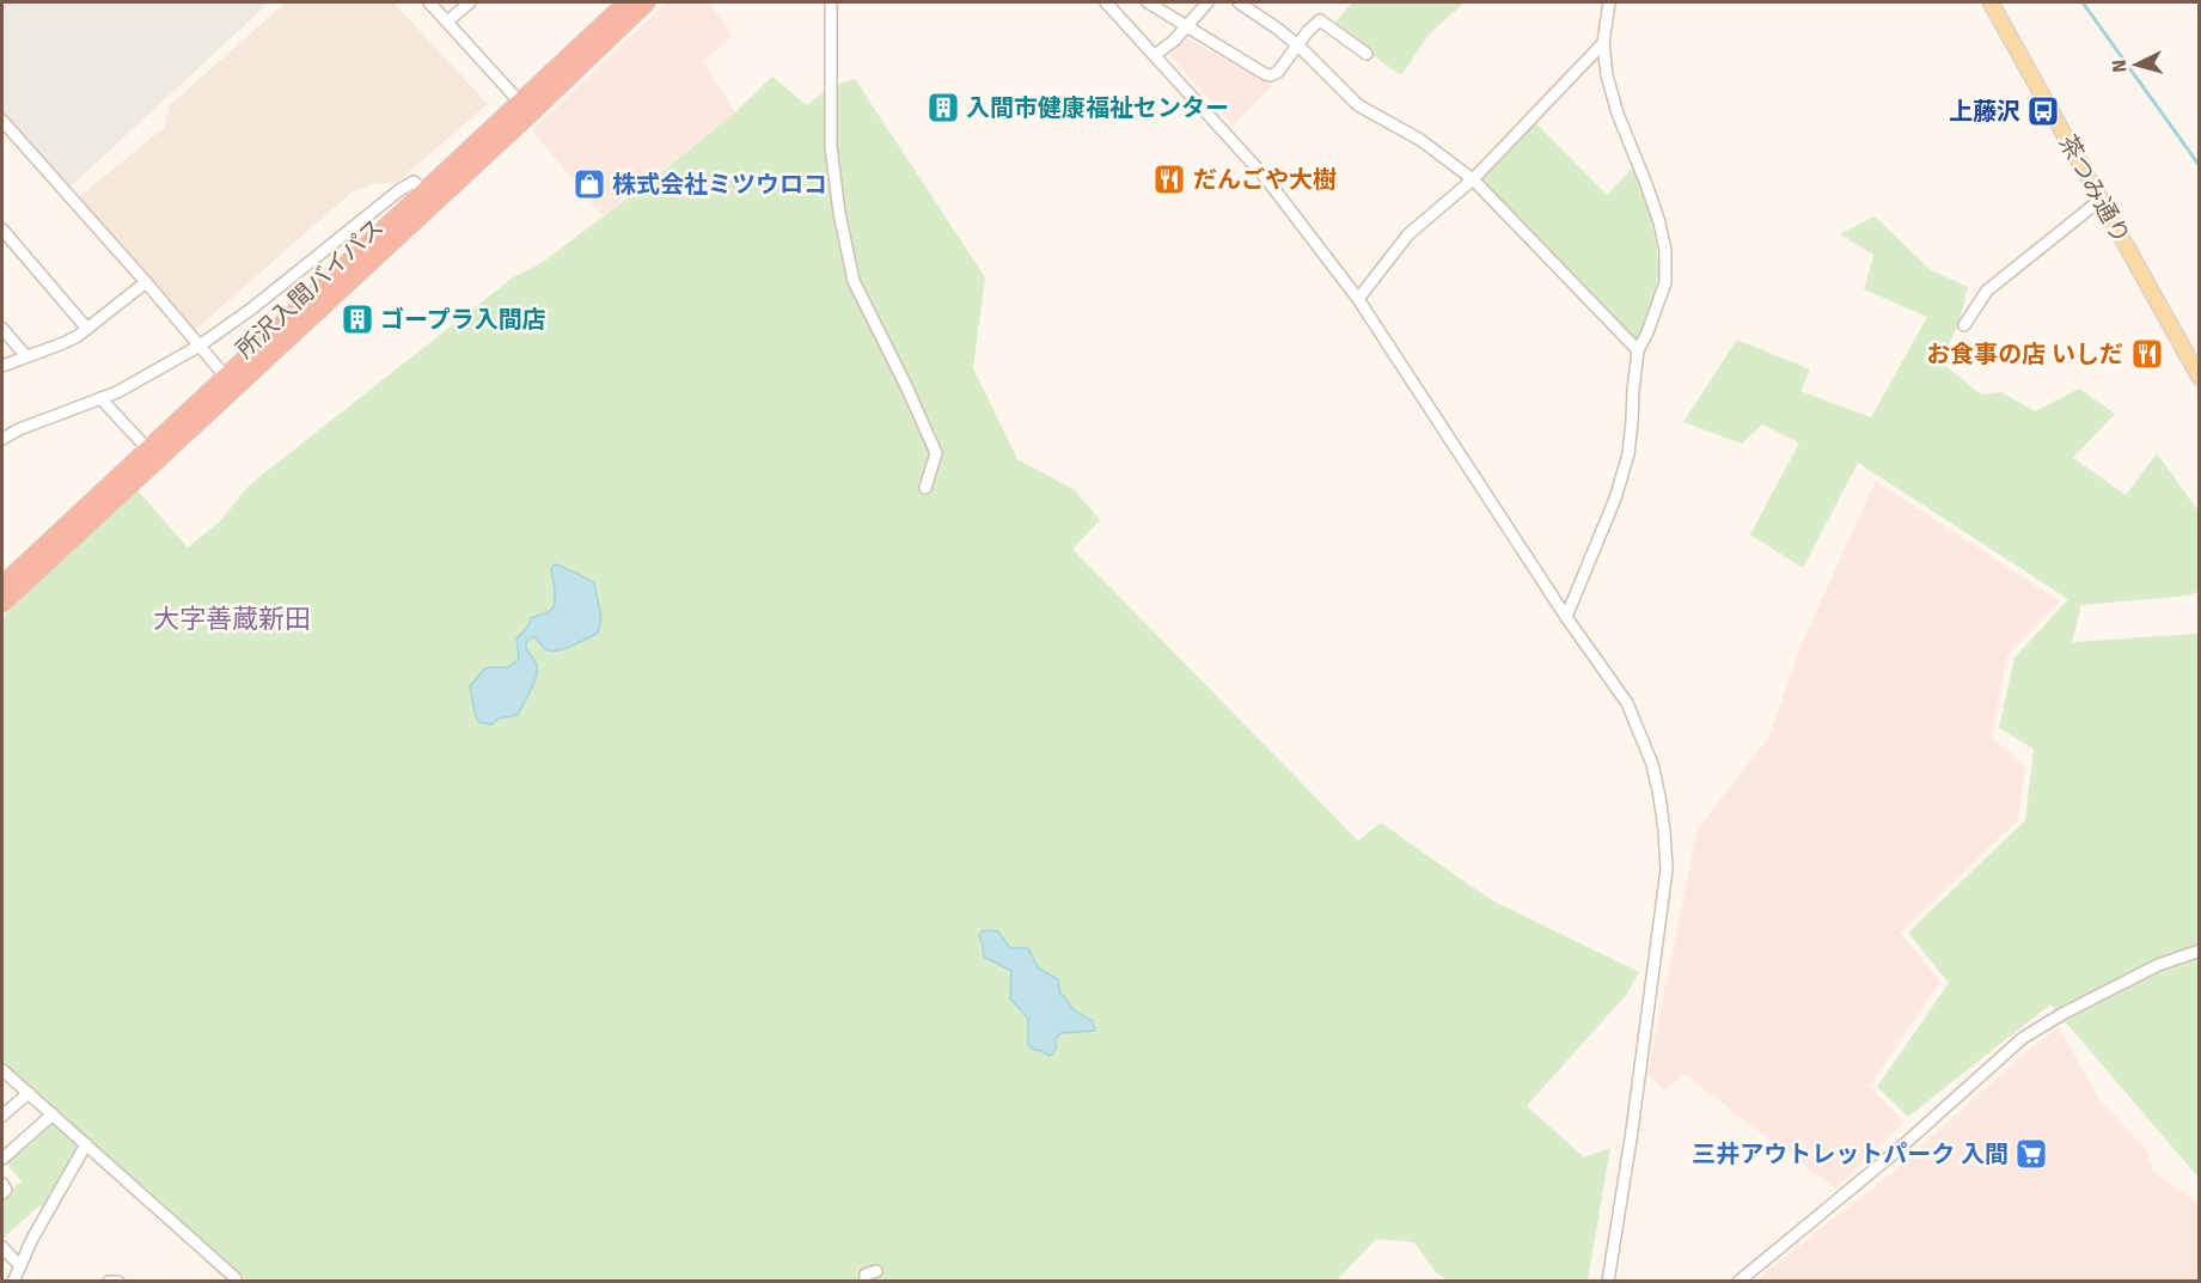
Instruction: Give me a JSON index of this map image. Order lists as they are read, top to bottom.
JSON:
{
  "streets": {
    "highway": ["所沢入間バイパス"],
    "main road": ["茶つみ通り"]
  },
  "districts": ["大字善蔵新田"],
  "places": {
    "building": ["入間市健康福祉センター", "ゴープラ入間店"],
    "bus stop": ["上藤沢"],
    "restaurant": ["だんごや大樹", "お食事の店 いしだ"],
    "shop": ["株式会社ミツウロコ"],
    "supermarket": ["三井アウトレットパーク 入間"]
  },
  "north": "left"
}
